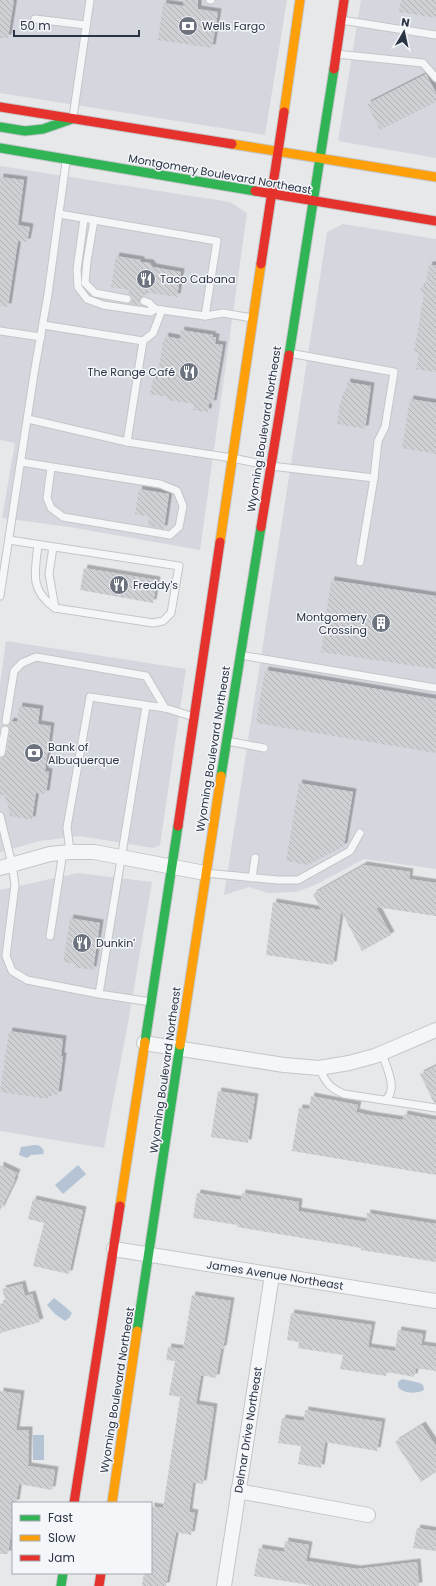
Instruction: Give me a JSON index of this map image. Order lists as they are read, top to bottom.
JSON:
{
  "streets": {
    "main road": ["Montgomery Boulevard Northeast", "Wyoming Boulevard Northeast"],
    "street": ["James Avenue Northeast", "Delmar Drive Northeast"]
  },
  "crossings": [
    ["Montgomery Boulevard Northeast", "Wyoming Boulevard Northeast"],
    ["Wyoming Boulevard Northeast", "James Avenue Northeast"],
    ["James Avenue Northeast", "Delmar Drive Northeast"]
  ],
  "places": {
    "bank": ["Wells Fargo", "Bank of Albuquerque"],
    "restaurant": [
      "Taco Cabana",
      "The Range Café",
      "Freddy's",
      "Dunkin'"
    ],
    "building": ["Montgomery Crossing"]
  },
  "legend": ["Fast", "Slow", "Jam"],
  "scale_bar": "50 m",
  "north": "top"
}
